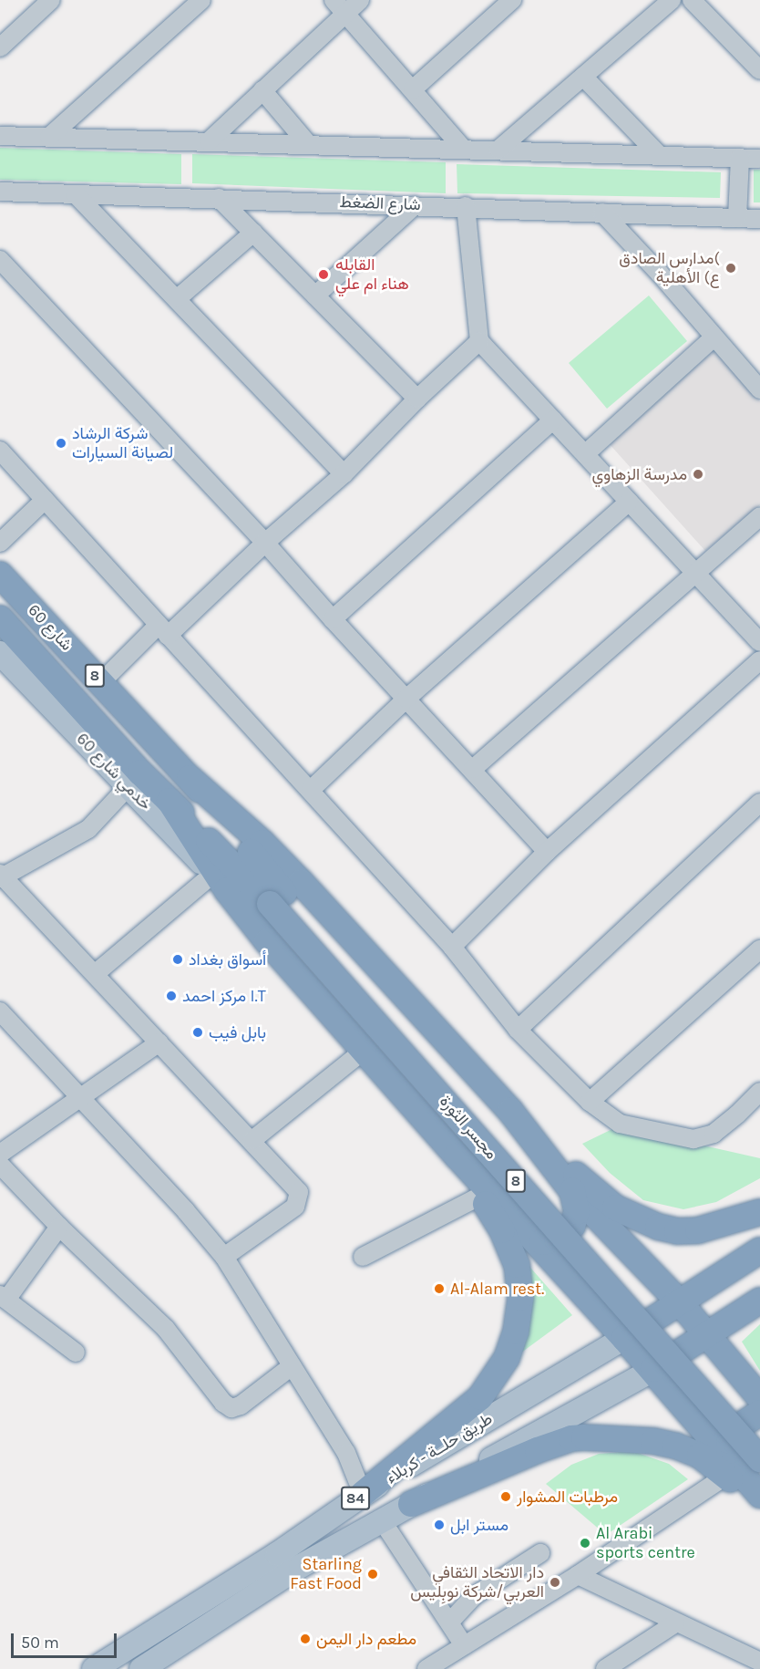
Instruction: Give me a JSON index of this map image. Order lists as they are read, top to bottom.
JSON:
{
  "streets": {
    "highway": [
      "شارع 60",
      "8",
      "مجسر الثورة",
      "طريق حلــة - كربلاء",
      "84"
    ],
    "main road": ["خدمي شارع 60"],
    "street": ["شارع الضغط"]
  },
  "crossings": [
    ["شارع 60", "مجسر الثورة"]
  ],
  "places": [
    "مدارس الصادق( ع) الأهلية",
    "القابله هناء ام علي",
    "شركة الرشاد لصيانة السيارات",
    "مدرسة الزهاوي",
    "أسواق بغداد",
    "مركز احمد I.T",
    "بابل فيب",
    "Al-Alam rest.",
    "مرطبات المشوار",
    "مستر ابل",
    "Al Arabi sports centre",
    "Starling Fast Food",
    "دار الاتحاد الثقافي العربي/شركة نوبِليس",
    "مطعم دار اليمن"
  ],
  "scale_bar": "50 m"
}
